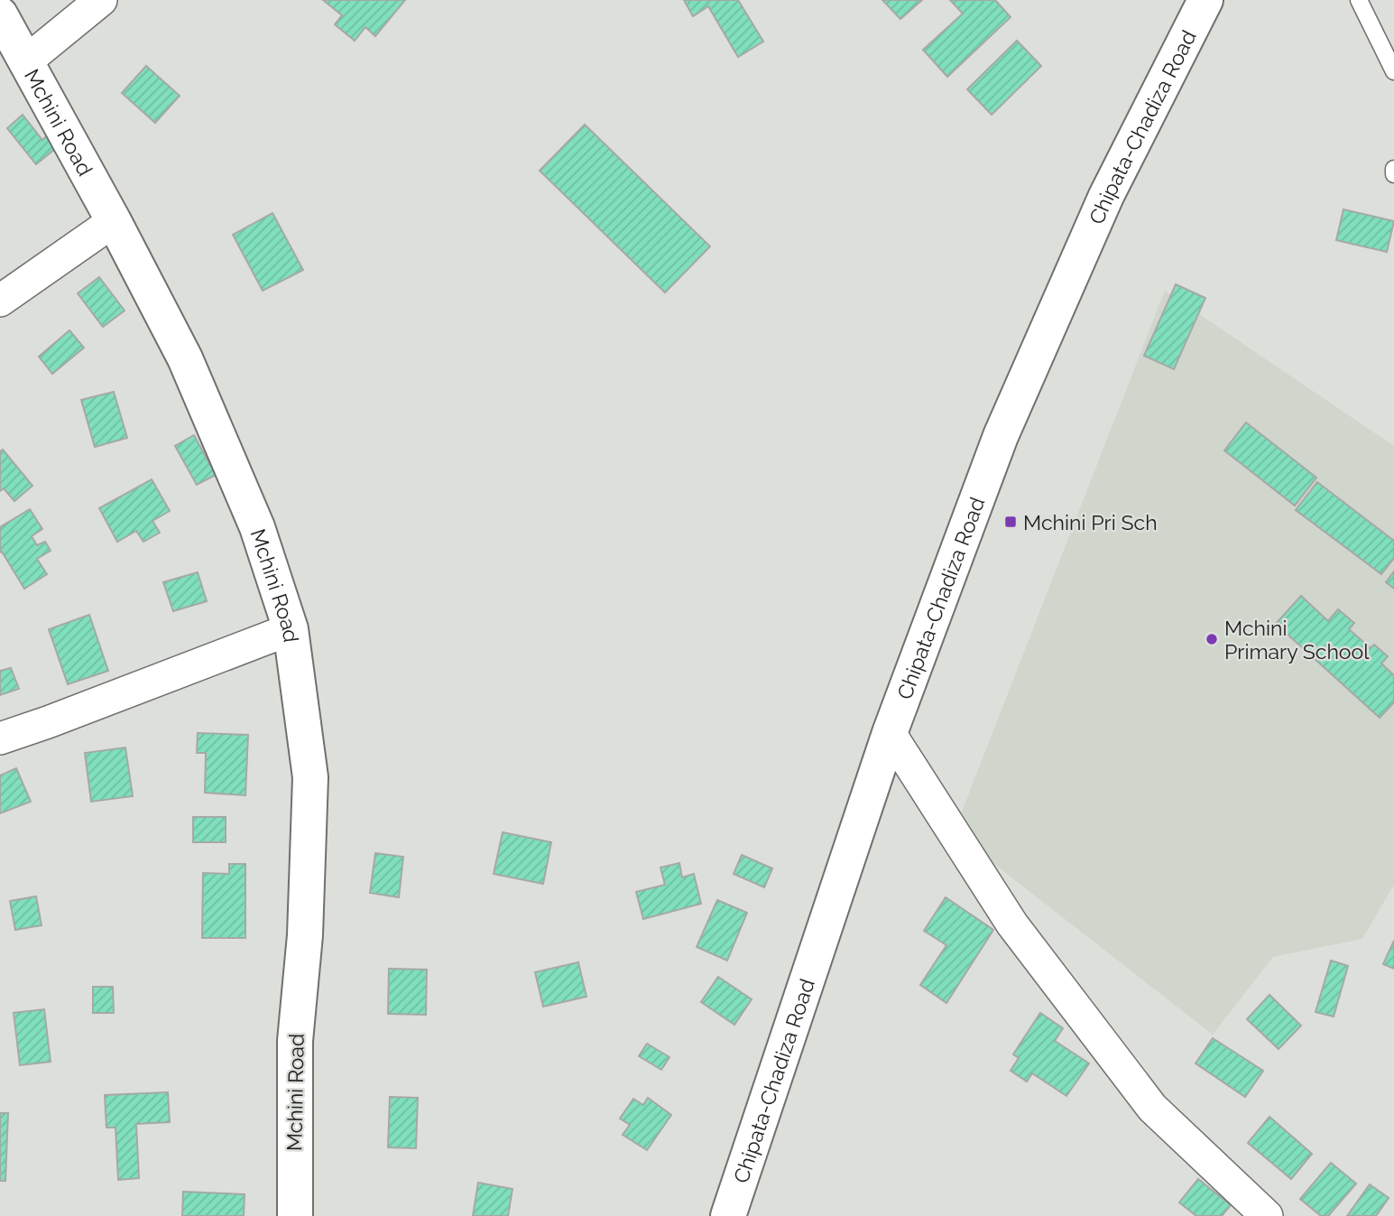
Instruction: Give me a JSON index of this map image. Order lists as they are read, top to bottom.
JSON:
{
  "streets": {
    "main road": ["Mchini Road", "Chipata-Chadiza Road"]
  },
  "places": {
    "transit": ["Mchini Pri Sch"],
    "other": ["Mchini Primary School"]
  }
}
